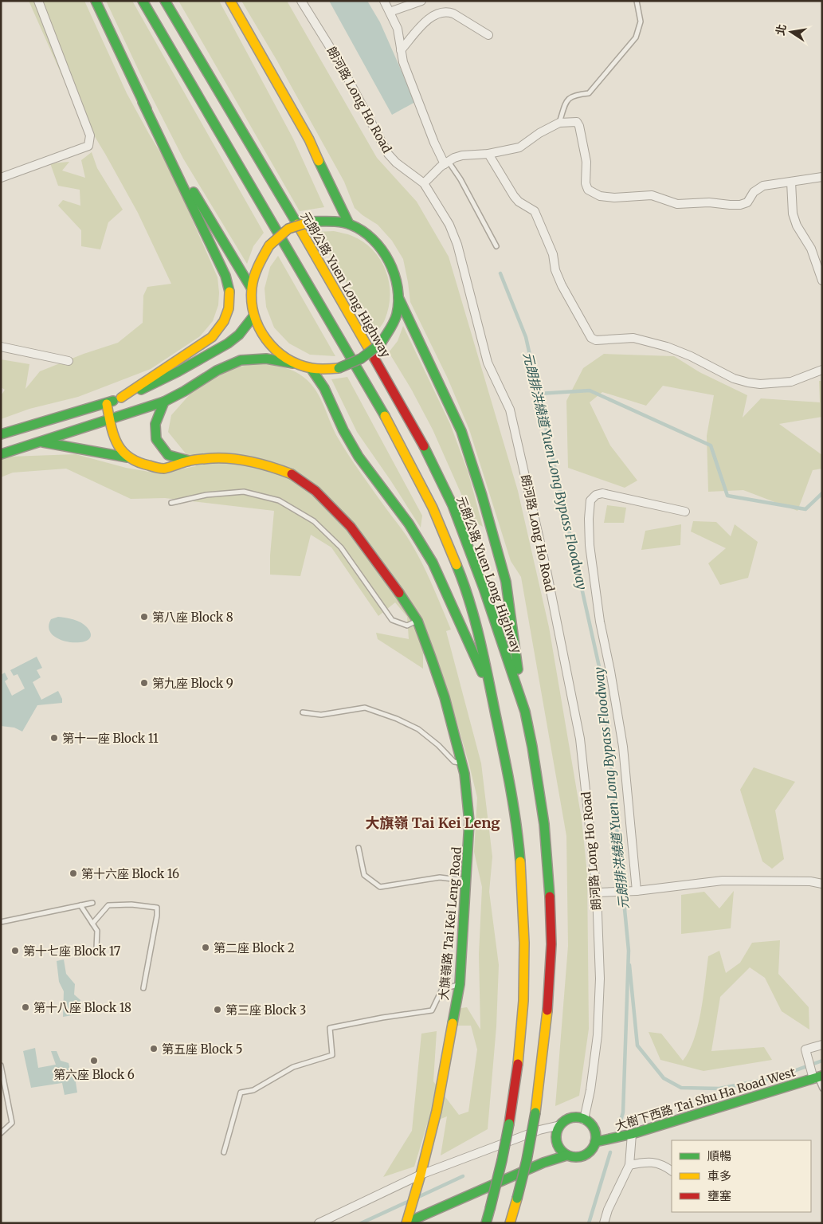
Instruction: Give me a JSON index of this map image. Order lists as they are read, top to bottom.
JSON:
{
  "streets": {
    "main road": ["元朗公路 Yuen Long Highway", "大旗嶺路 Tai Kei Leng Road", "大樹下西路 Tai Shu Ha Road West"],
    "street": ["朗河路 Long Ho Road"]
  },
  "crossings": [
    ["朗河路 Long Ho Road", "大樹下西路 Tai Shu Ha Road West"]
  ],
  "districts": ["大旗嶺 Tai Kei Leng"],
  "water": ["元朗排洪繞道 Yuen Long Bypass Floodway"],
  "places": [
    "第八座 Block 8",
    "第九座 Block 9",
    "第十一座 Block 11",
    "第十六座 Block 16",
    "第二座 Block 2",
    "第十七座 Block 17",
    "第十八座 Block 18",
    "第三座 Block 3",
    "第五座 Block 5",
    "第六座 Block 6"
  ],
  "legend": ["順暢", "車多", "壅塞"],
  "north": "left"
}
